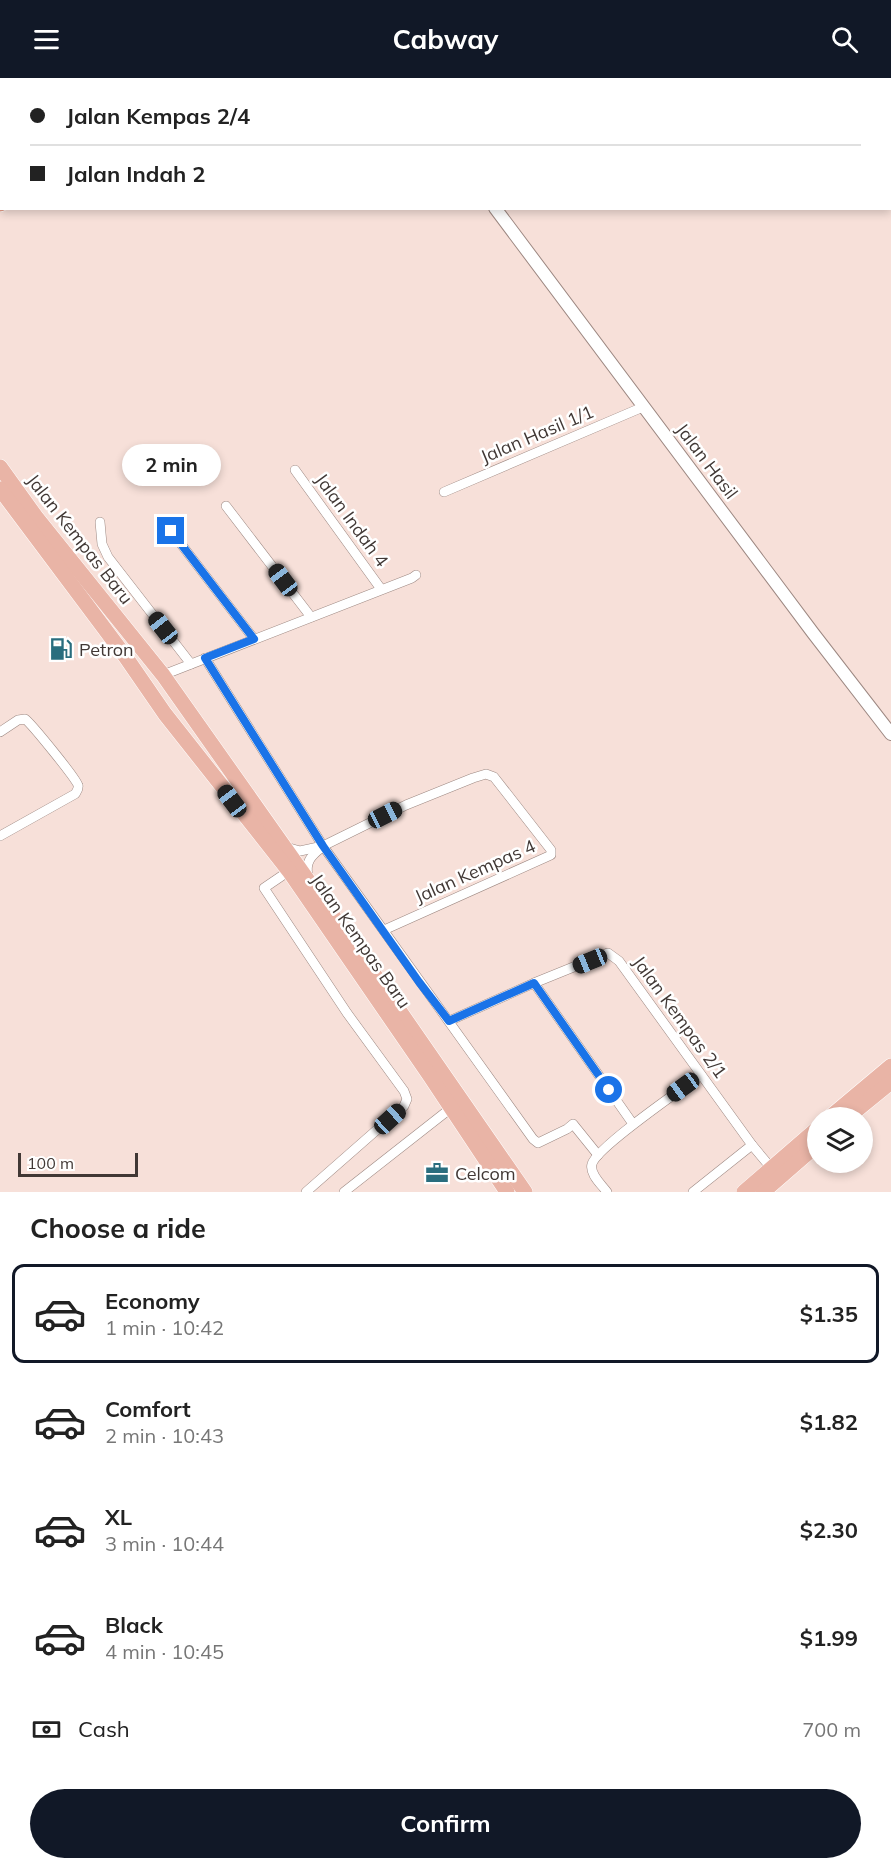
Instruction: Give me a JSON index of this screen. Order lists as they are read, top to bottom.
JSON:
{
  "streets": {
    "main road": ["Jalan Kempas Baru"],
    "street": [
      "Jalan Hasil 1/1",
      "Jalan Hasil",
      "Jalan Indah 4",
      "Jalan Kempas 4",
      "Jalan Kempas 2/1"
    ]
  },
  "crossings": [
    ["Jalan Hasil 1/1", "Jalan Hasil"]
  ],
  "places": {
    "fuel station": ["Petron"],
    "office": ["Celcom"]
  },
  "scale_bar": "100 m",
  "page": {
    "header": "Cabway",
    "banner": ["Jalan Kempas 2/4", "Jalan Indah 2"],
    "bubble": "2 min",
    "scale": "100 m",
    "heading": "Choose a ride",
    "list": [
      {
        "name": "Economy",
        "note": "1 min · 10:42",
        "value": "$1.35"
      },
      {
        "name": "Comfort",
        "note": "2 min · 10:43",
        "value": "$1.82"
      },
      {
        "name": "XL",
        "note": "3 min · 10:44",
        "value": "$2.30"
      },
      {
        "name": "Black",
        "note": "4 min · 10:45",
        "value": "$1.99"
      }
    ],
    "pay": ["Cash", "700 m"],
    "buttons": "Confirm"
  }
}
